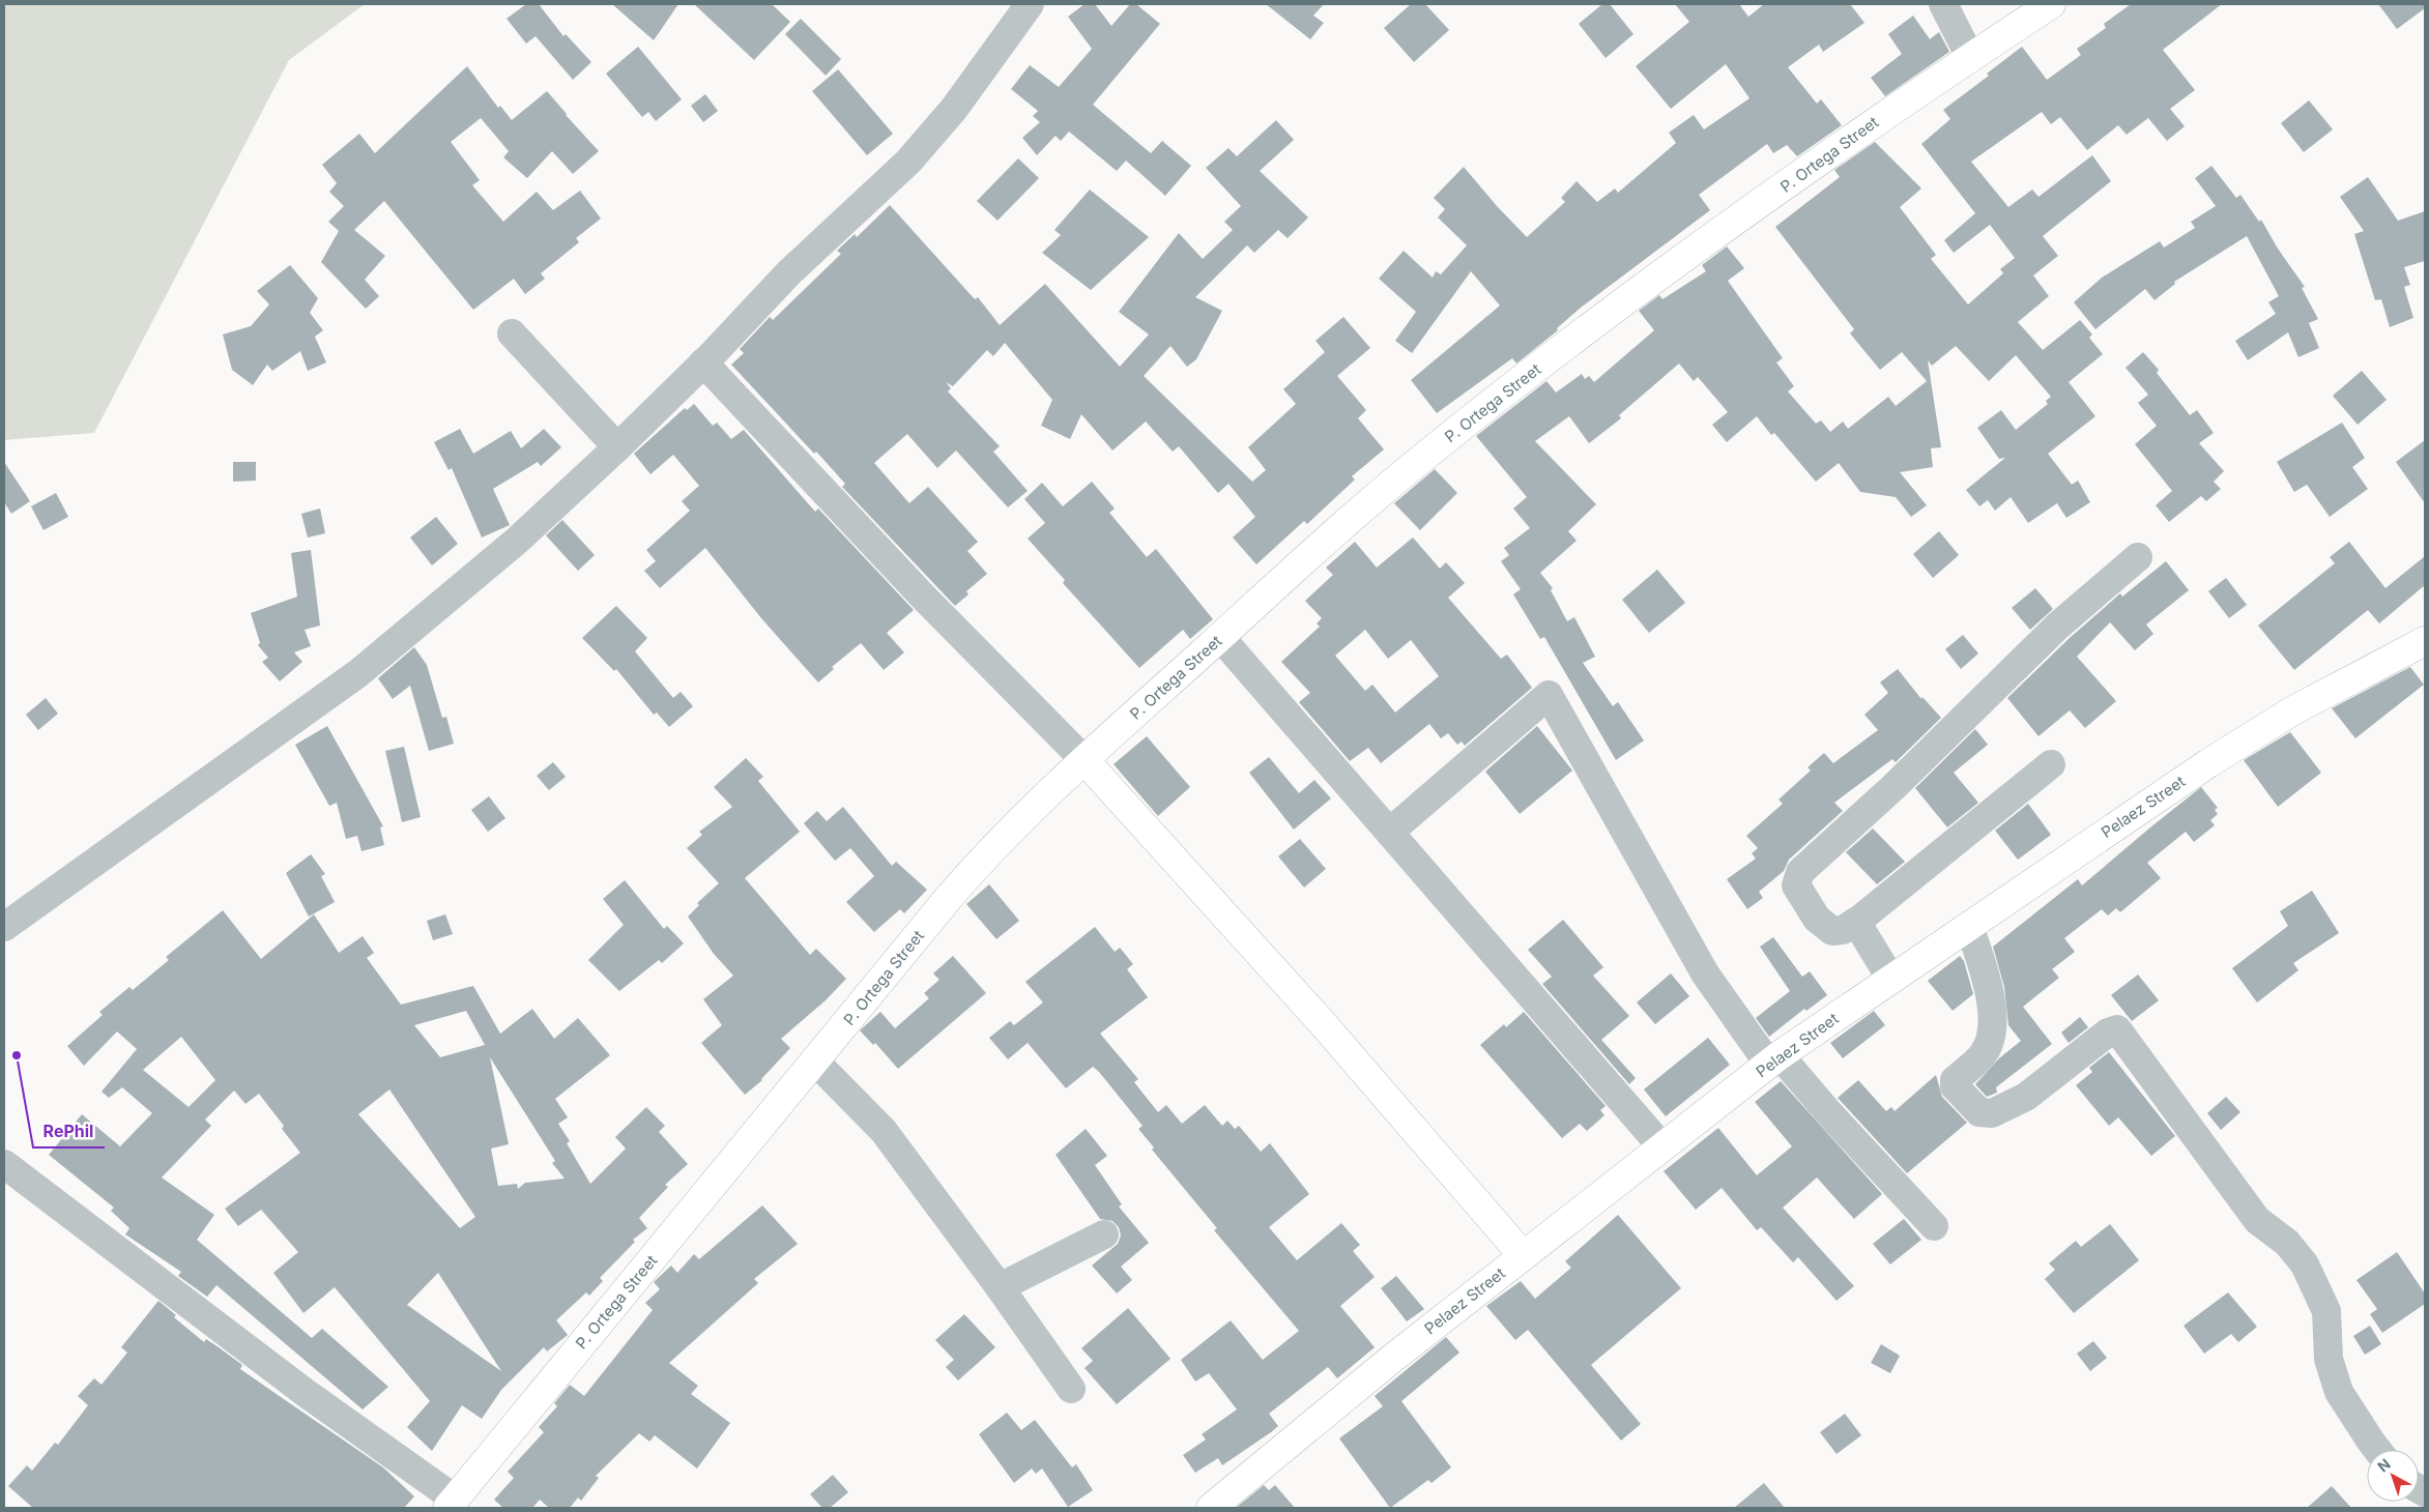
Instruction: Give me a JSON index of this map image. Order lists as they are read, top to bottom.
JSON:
{
  "streets": {
    "street": ["P. Ortega Street", "Pelaez Street"]
  },
  "places": ["RePhil"],
  "north": "top left"
}
